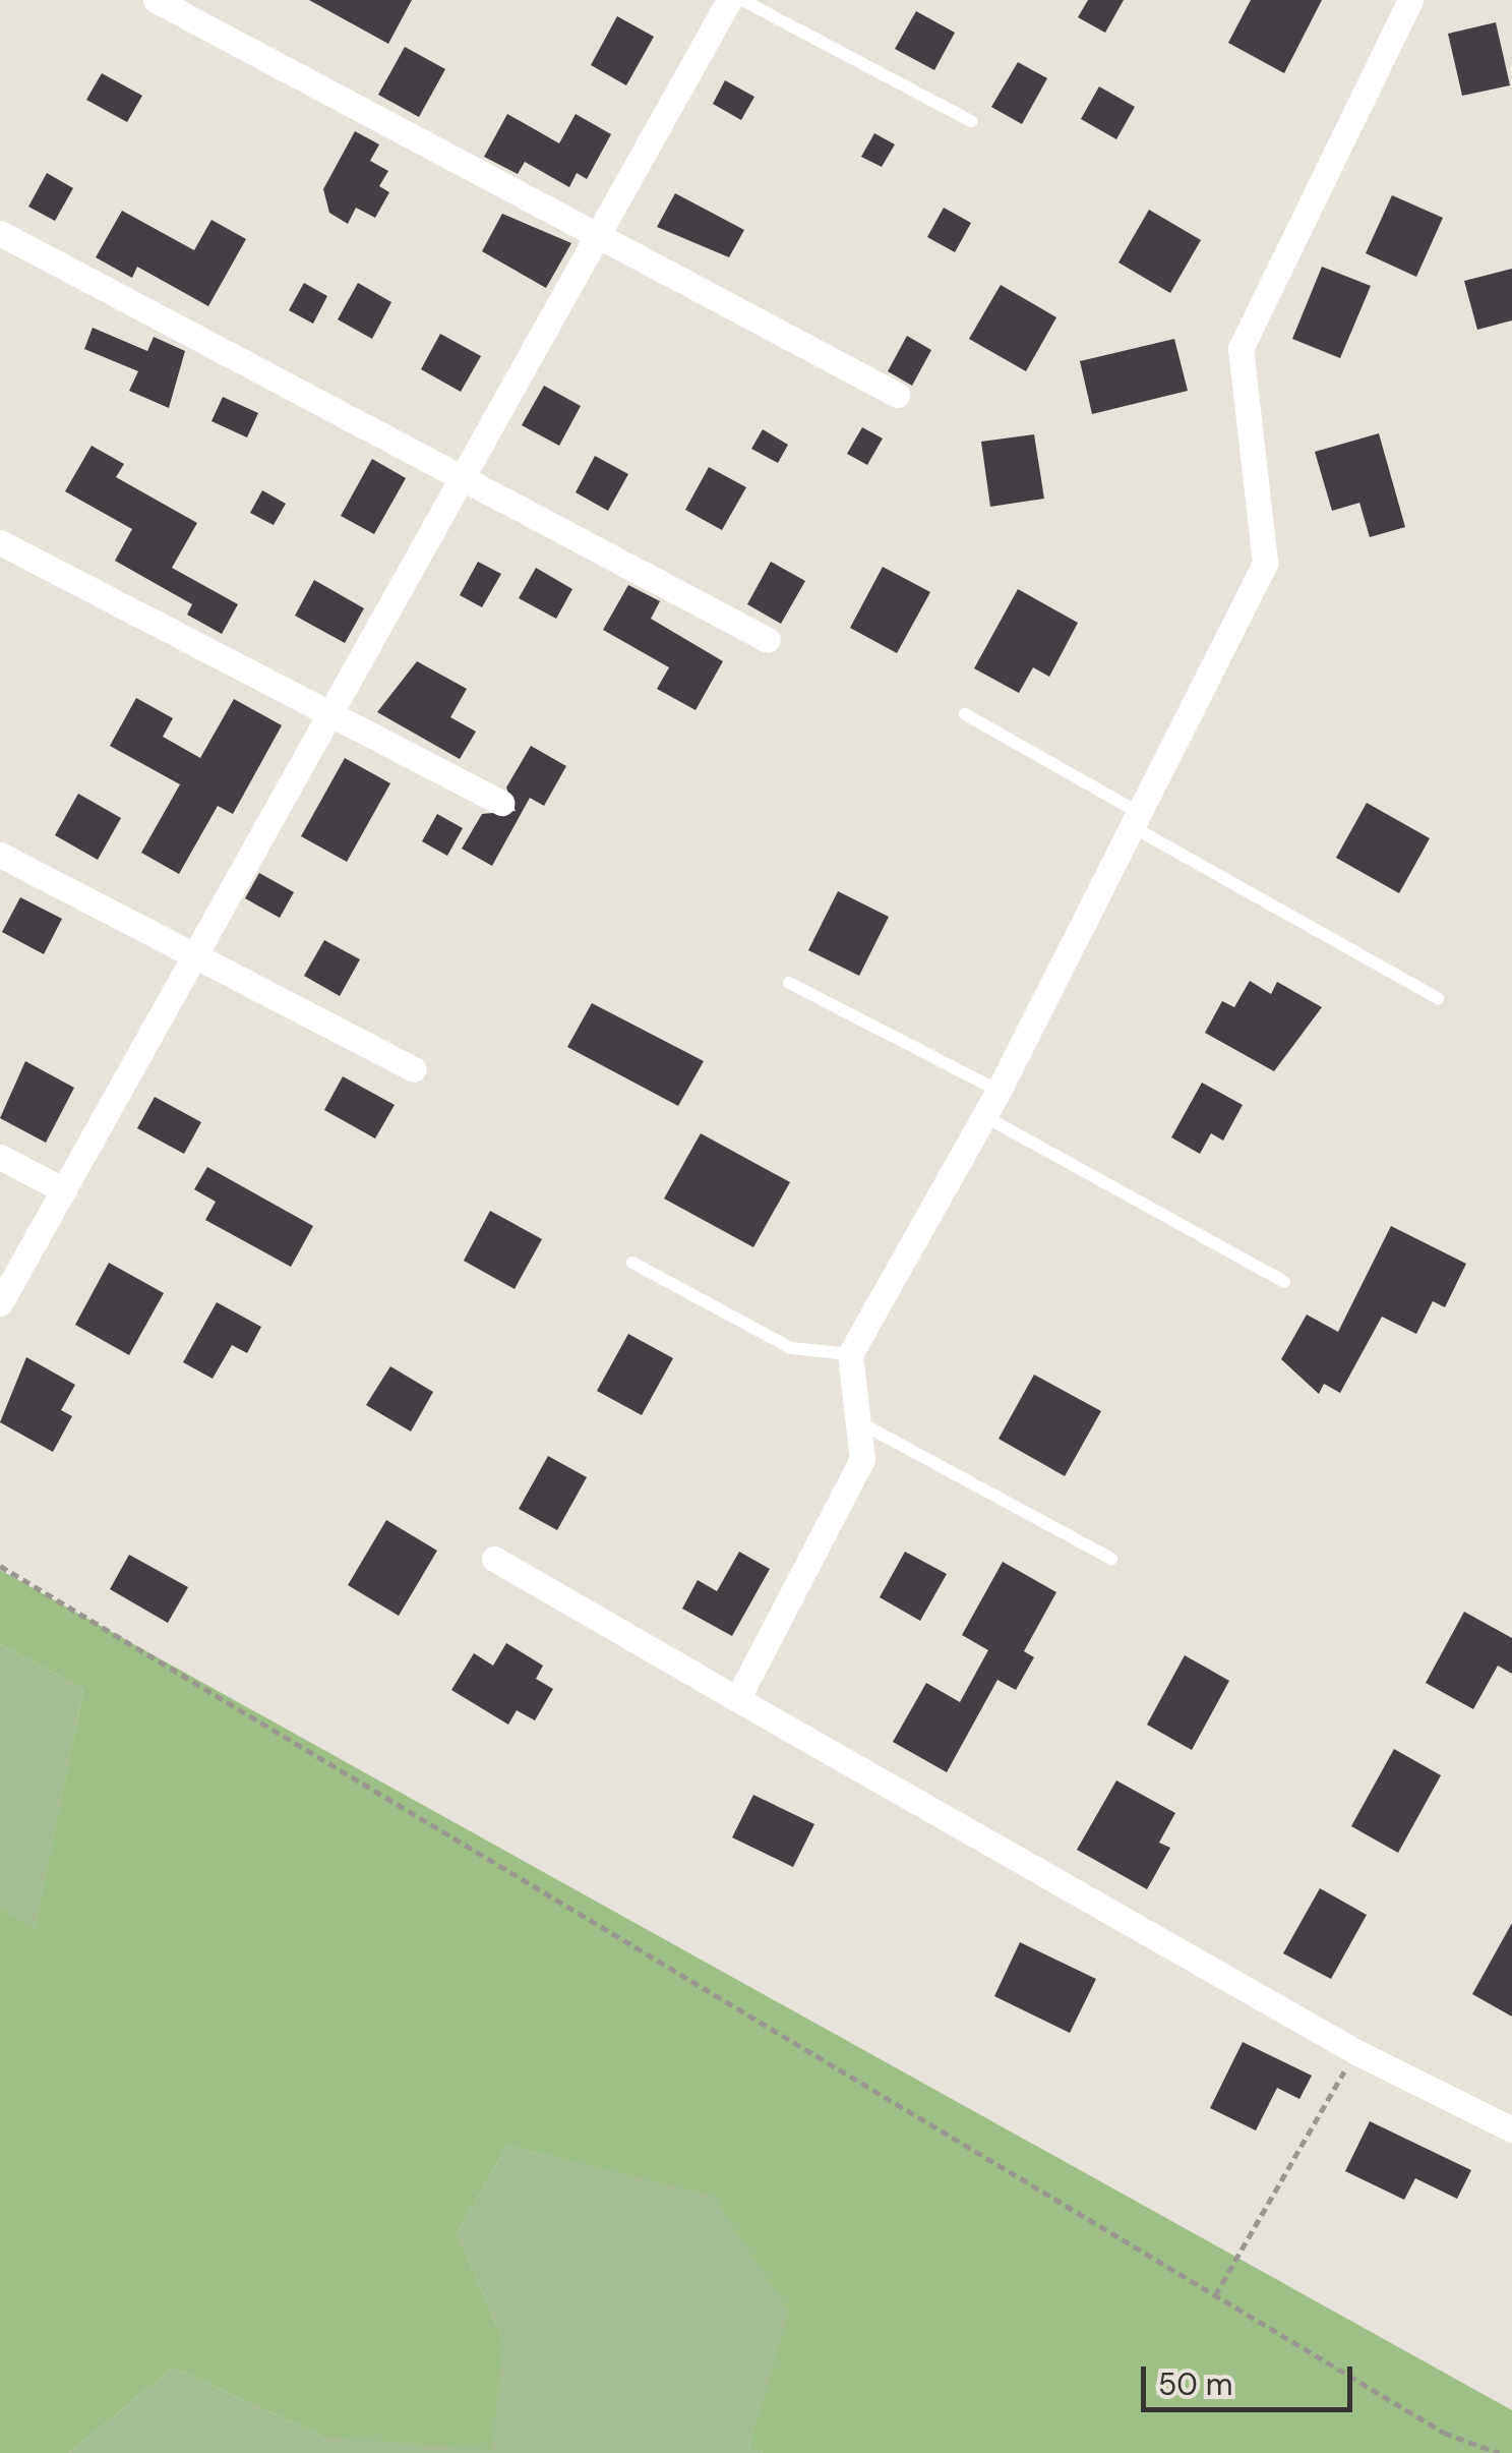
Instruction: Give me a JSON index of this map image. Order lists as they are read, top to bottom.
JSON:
{
  "scale_bar": "50 m"
}
